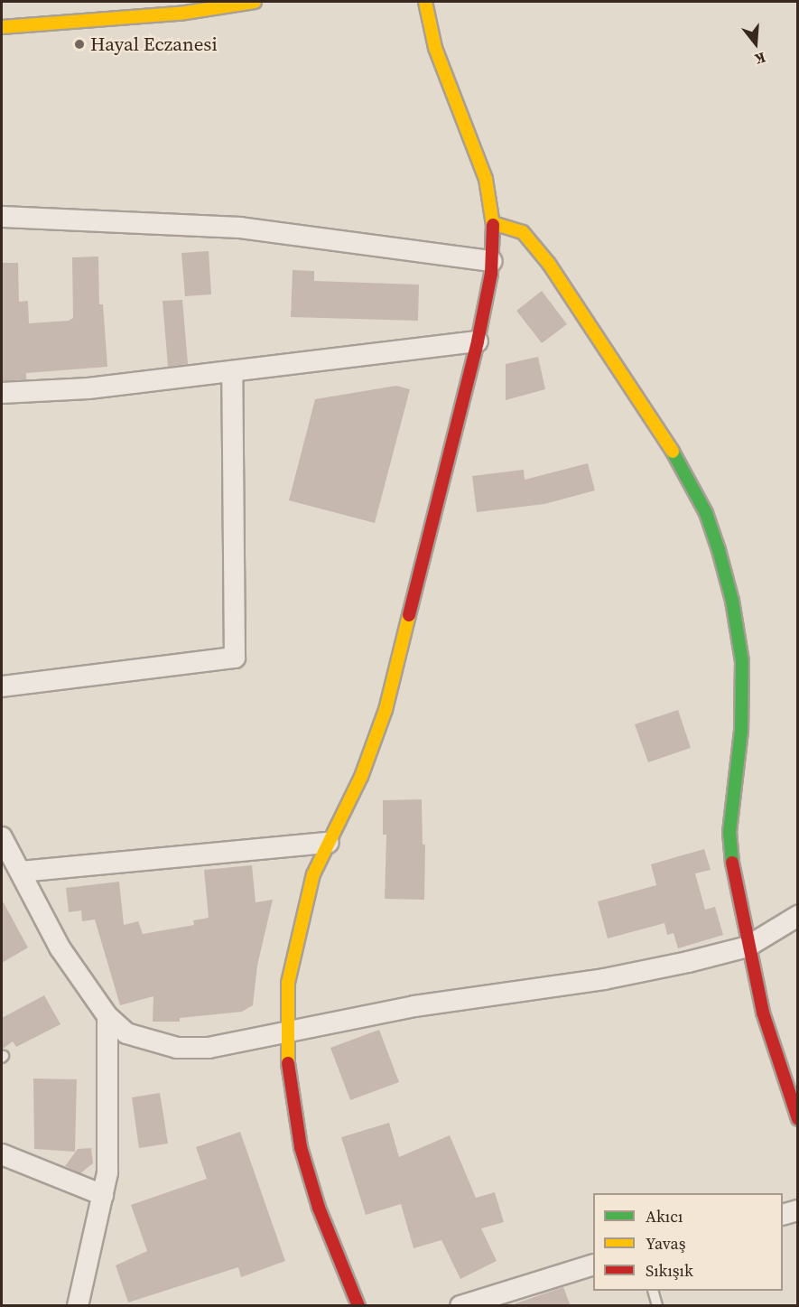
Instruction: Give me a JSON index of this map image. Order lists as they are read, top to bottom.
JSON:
{
  "places": ["Hayal Eczanesi"],
  "legend": ["Akıcı", "Yavaş", "Sıkışık"],
  "north": "bottom"
}
